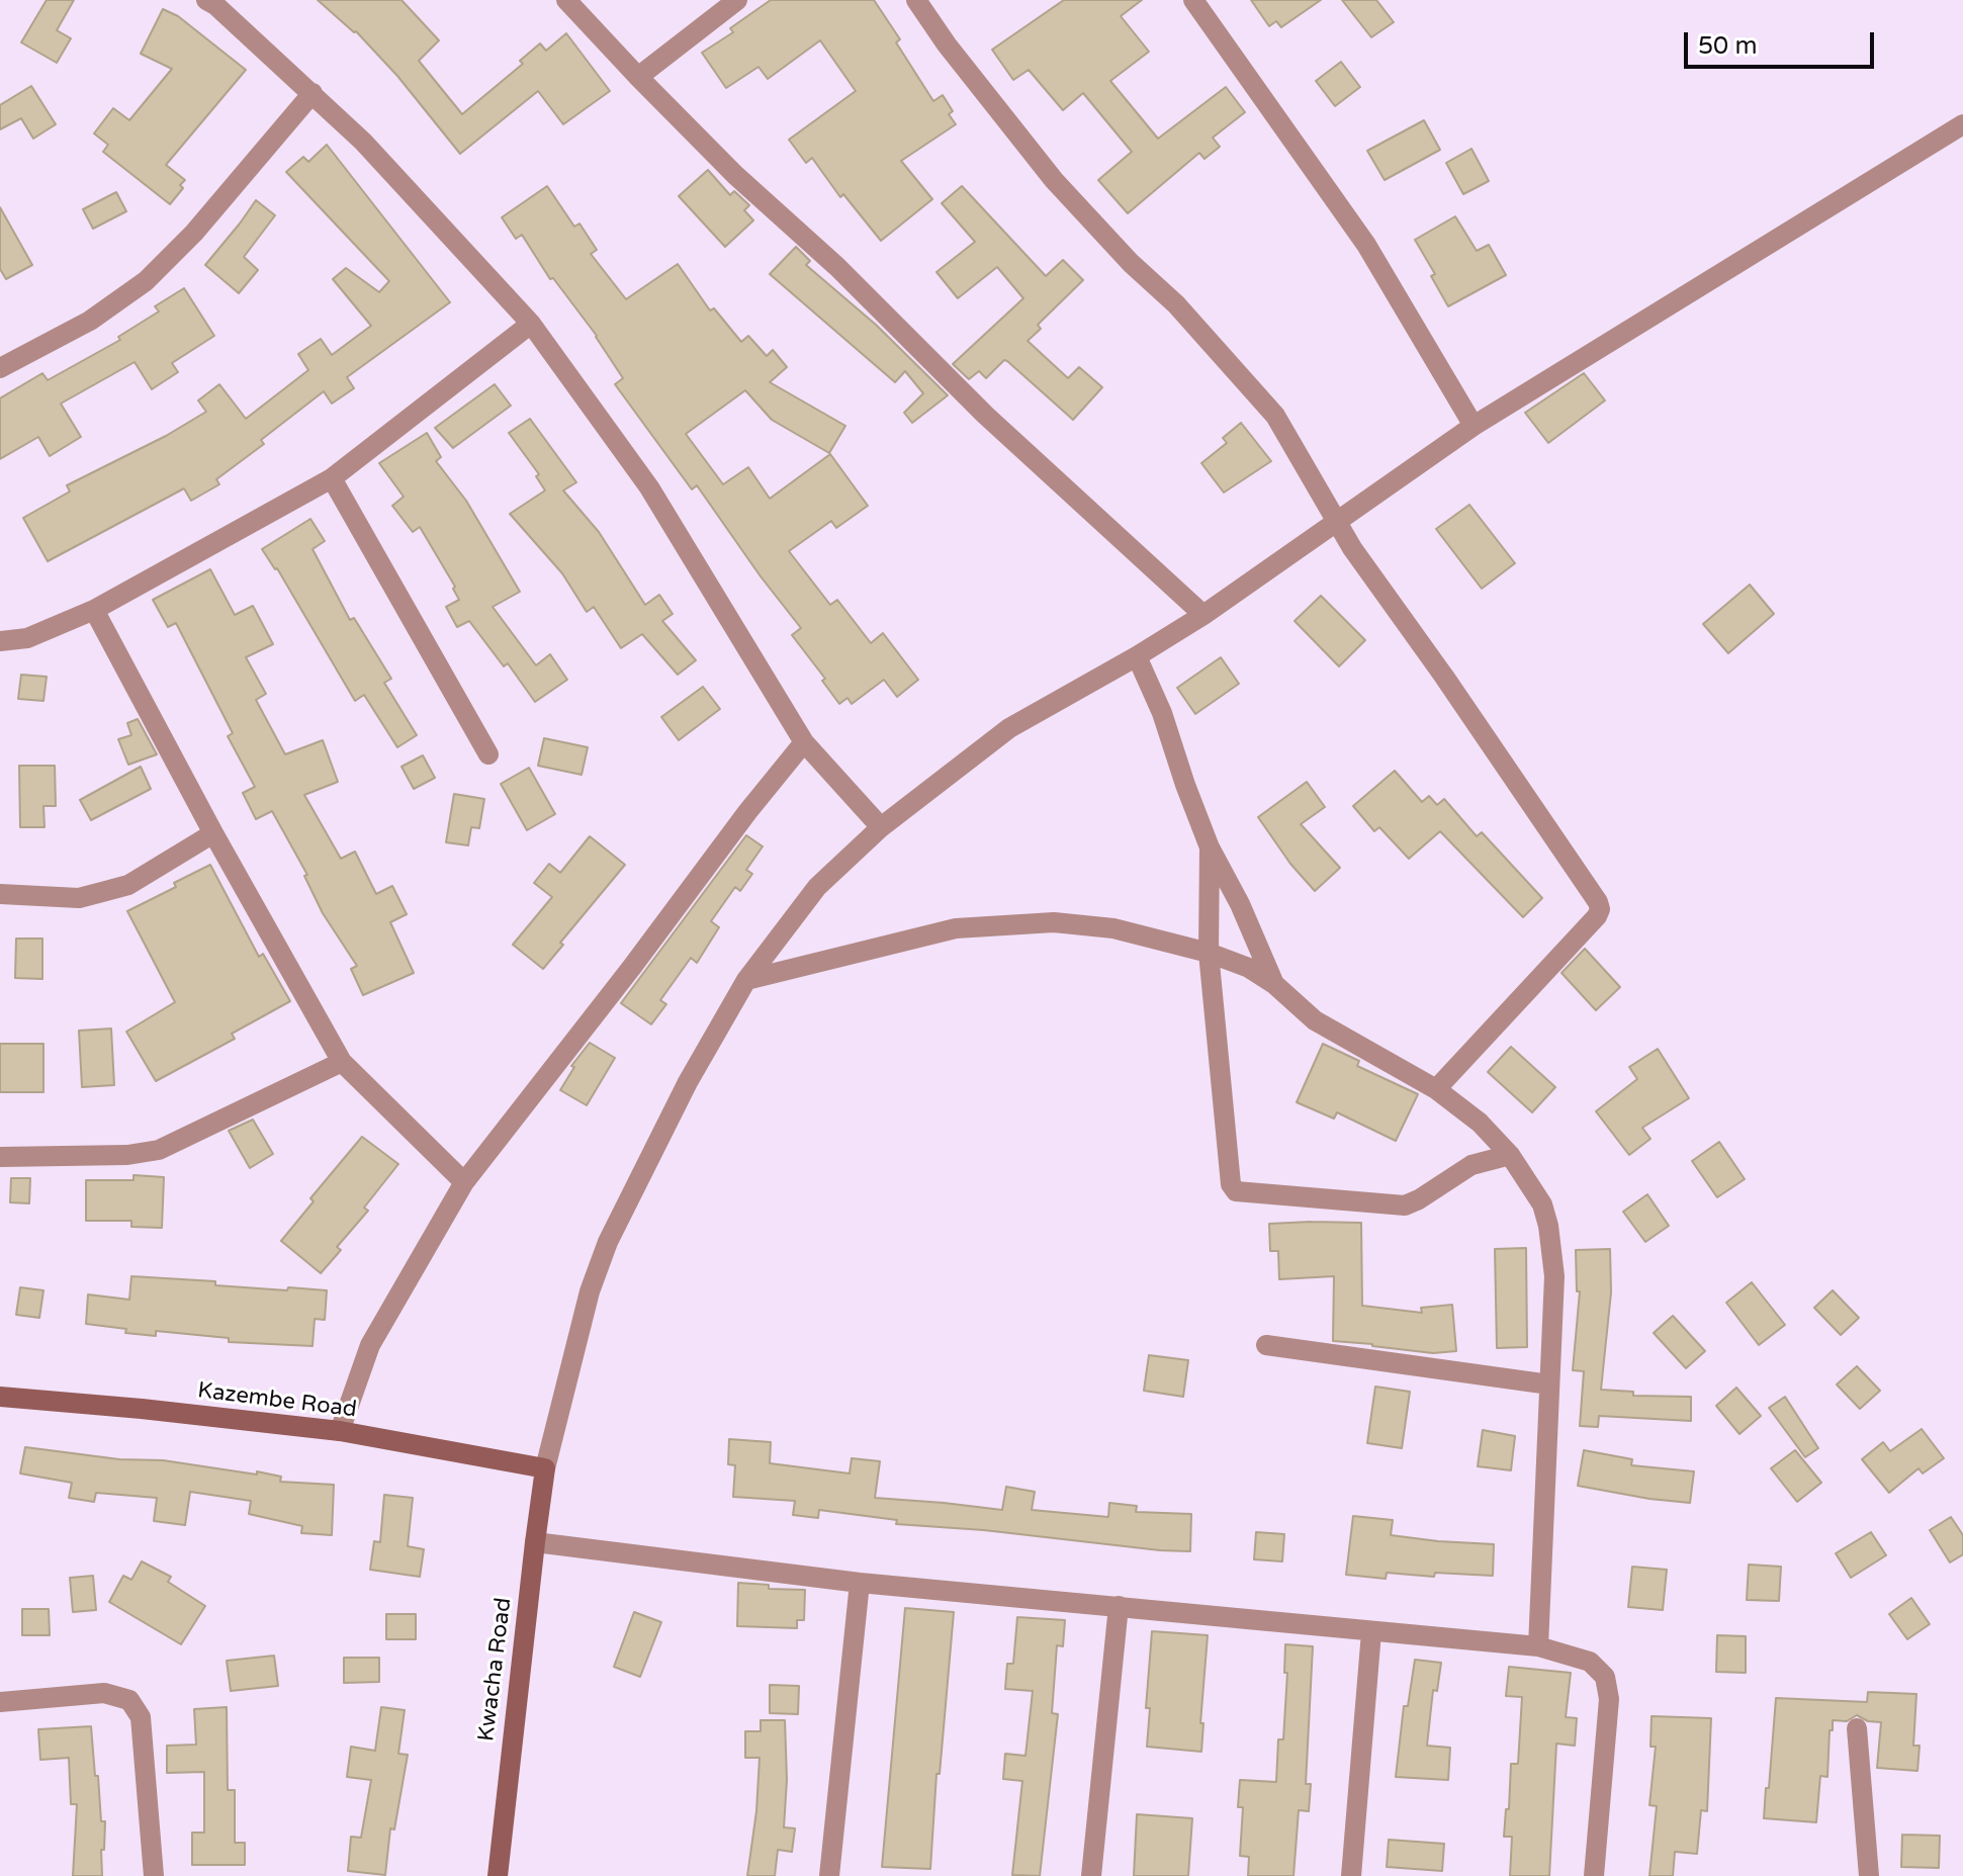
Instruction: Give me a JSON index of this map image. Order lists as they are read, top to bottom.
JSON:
{
  "streets": {
    "main road": ["Kazembe Road", "Kwacha Road"]
  },
  "crossings": [
    ["Kazembe Road", "Kwacha Road"]
  ],
  "scale_bar": "50 m"
}
